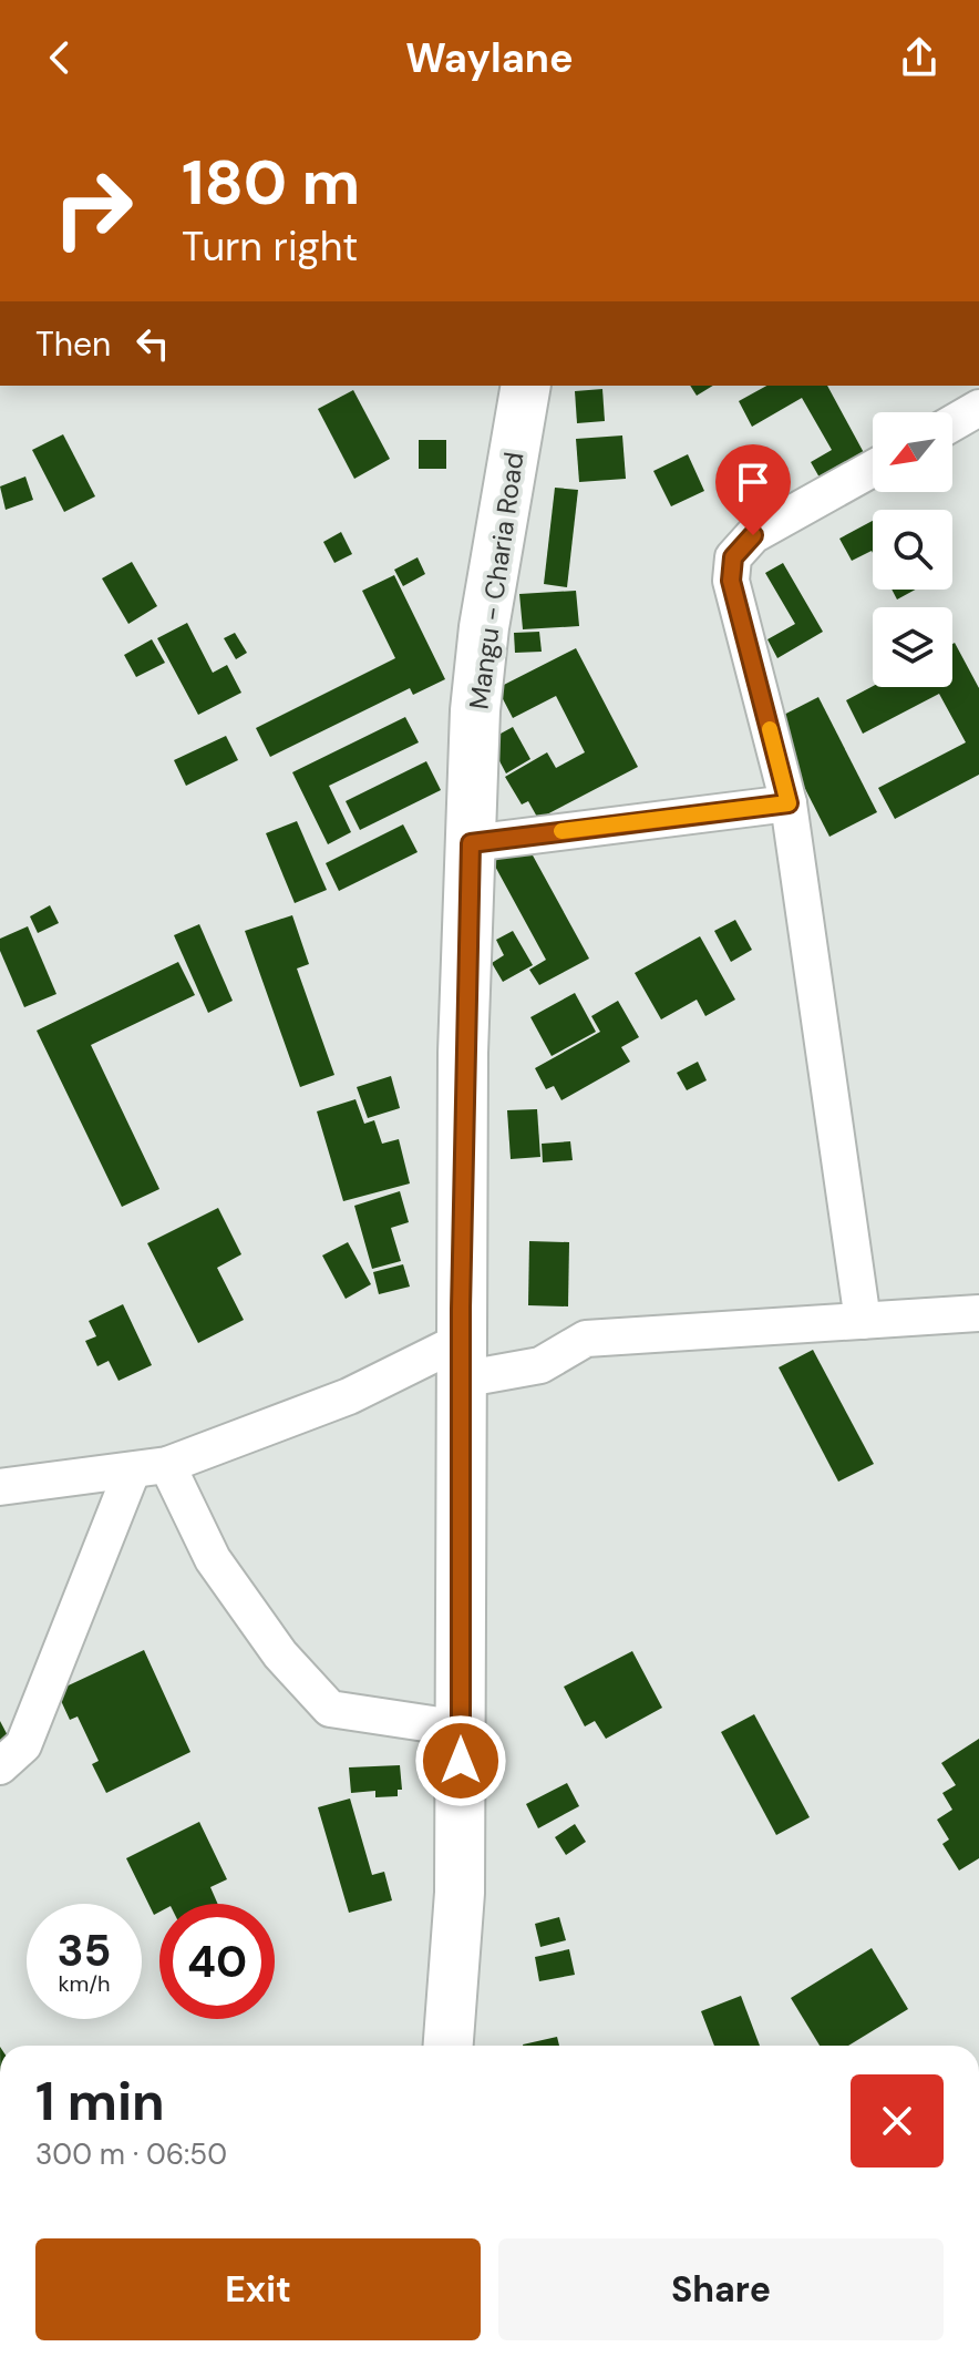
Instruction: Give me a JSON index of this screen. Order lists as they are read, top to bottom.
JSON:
{
  "streets": {
    "street": ["Mangu - Charia Road"]
  },
  "north": "bottom left",
  "page": {
    "header": "Waylane",
    "turn": ["180 m", "Turn right"],
    "then": "Then",
    "speed": "35 km/h",
    "limit": "40",
    "heading": ["1 min", "300 m · 06:50"],
    "buttons": ["Exit", "Share"]
  }
}
